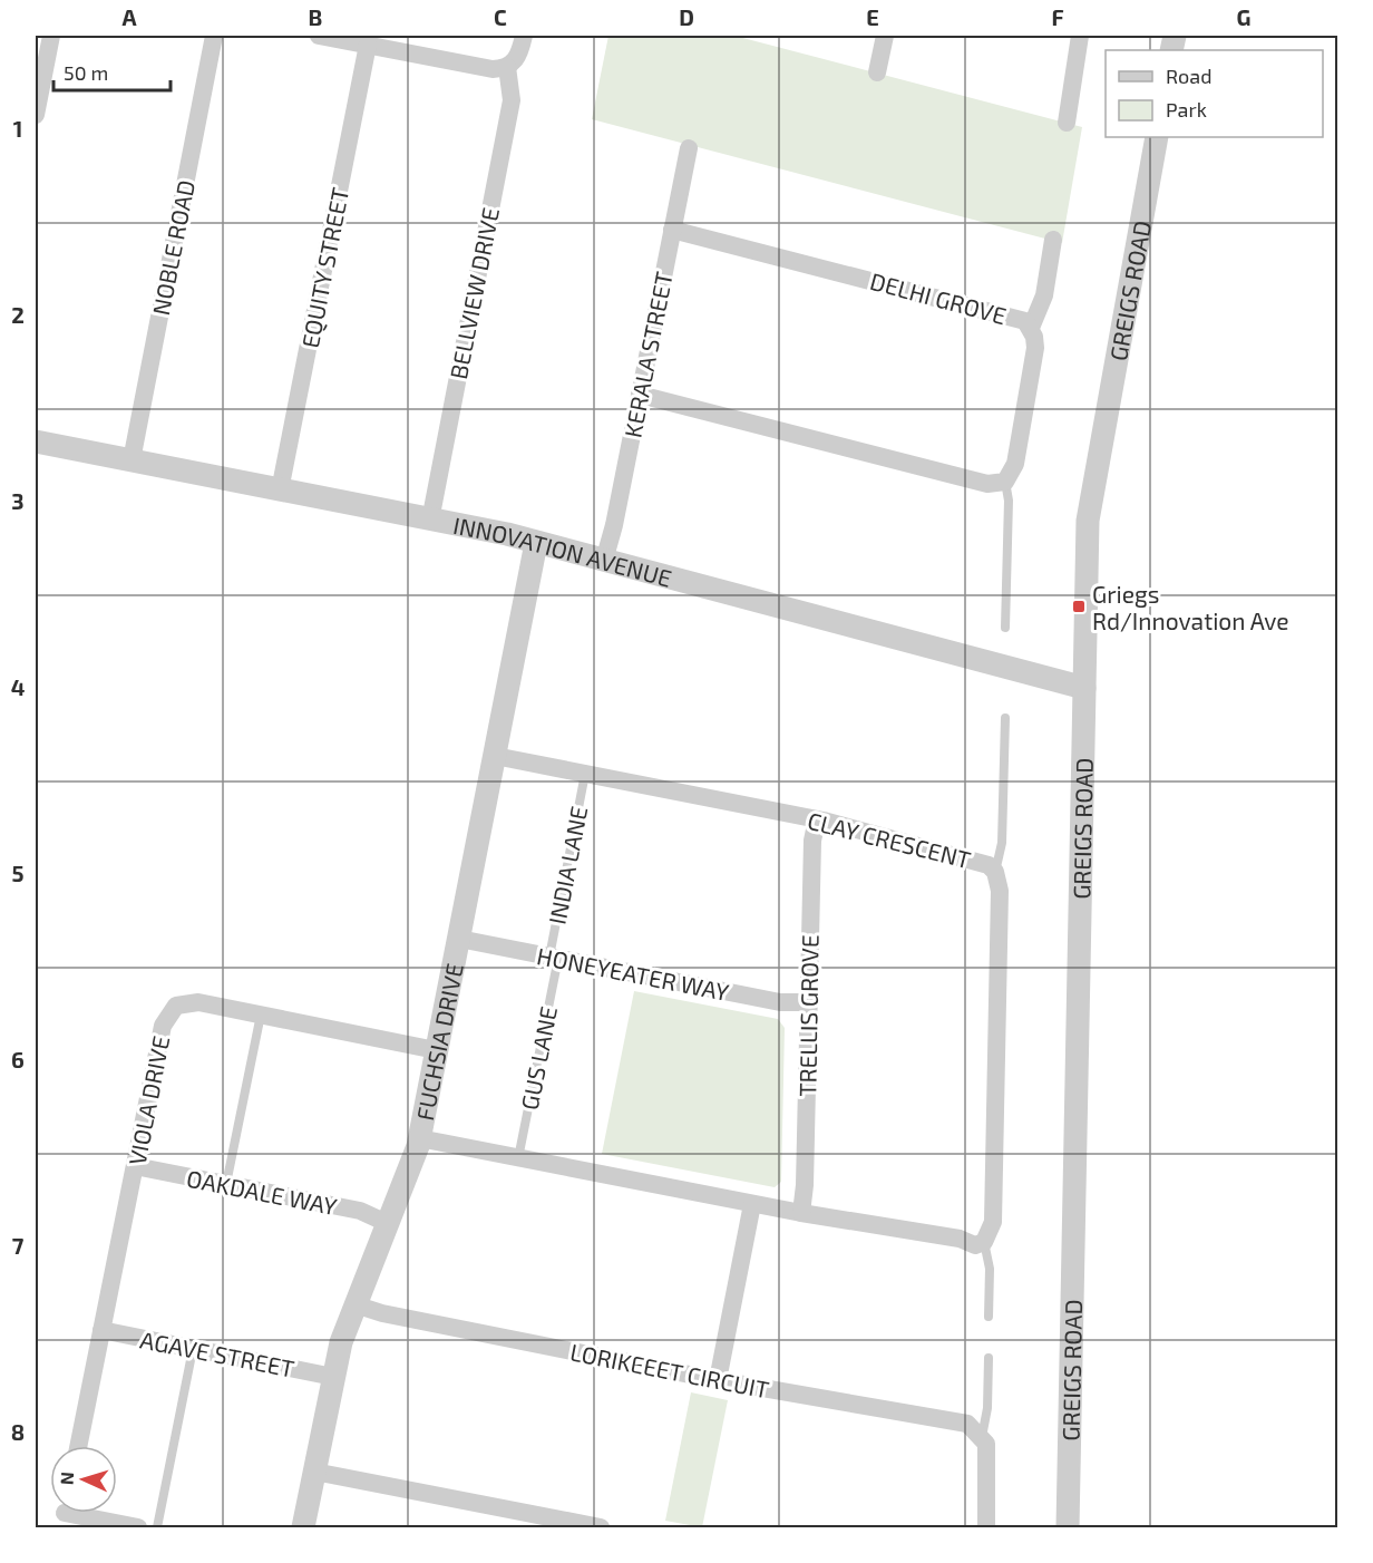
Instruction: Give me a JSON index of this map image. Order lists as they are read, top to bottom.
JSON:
{
  "streets": {
    "street": [
      "NOBLE ROAD",
      "EQUITY STREET",
      "GREIGS ROAD",
      "BELLVIEW DRIVE",
      "DELHI GROVE",
      "KERALA STREET",
      "INNOVATION AVENUE",
      "CLAY CRESCENT",
      "HONEYEATER WAY",
      "TRELLIS GROVE",
      "FUCHSIA DRIVE",
      "VIOLA DRIVE",
      "OAKDALE WAY",
      "AGAVE STREET",
      "LORIKEEET CIRCUIT"
    ],
    "lane": ["INDIA LANE", "GUS LANE"]
  },
  "crossings": [
    ["NOBLE ROAD", "INNOVATION AVENUE"],
    ["EQUITY STREET", "INNOVATION AVENUE"],
    ["GREIGS ROAD", "INNOVATION AVENUE"],
    ["BELLVIEW DRIVE", "INNOVATION AVENUE"],
    ["DELHI GROVE", "KERALA STREET"],
    ["KERALA STREET", "INNOVATION AVENUE"],
    ["INNOVATION AVENUE", "FUCHSIA DRIVE"],
    ["CLAY CRESCENT", "INDIA LANE"],
    ["CLAY CRESCENT", "TRELLIS GROVE"],
    ["CLAY CRESCENT", "FUCHSIA DRIVE"],
    ["INDIA LANE", "HONEYEATER WAY"],
    ["INDIA LANE", "GUS LANE"],
    ["HONEYEATER WAY", "TRELLIS GROVE"],
    ["HONEYEATER WAY", "FUCHSIA DRIVE"],
    ["HONEYEATER WAY", "GUS LANE"],
    ["FUCHSIA DRIVE", "VIOLA DRIVE"],
    ["FUCHSIA DRIVE", "OAKDALE WAY"],
    ["FUCHSIA DRIVE", "AGAVE STREET"],
    ["FUCHSIA DRIVE", "LORIKEEET CIRCUIT"],
    ["VIOLA DRIVE", "OAKDALE WAY"],
    ["VIOLA DRIVE", "AGAVE STREET"]
  ],
  "places": {
    "transit": ["Griegs Rd/Innovation Ave"]
  },
  "legend": ["Road", "Park"],
  "scale_bar": "50 m",
  "north": "left",
  "grid": {
    "columns": [
      "A",
      "B",
      "C",
      "D",
      "E",
      "F",
      "G"
    ],
    "rows": [
      "1",
      "2",
      "3",
      "4",
      "5",
      "6",
      "7",
      "8"
    ]
  }
}
